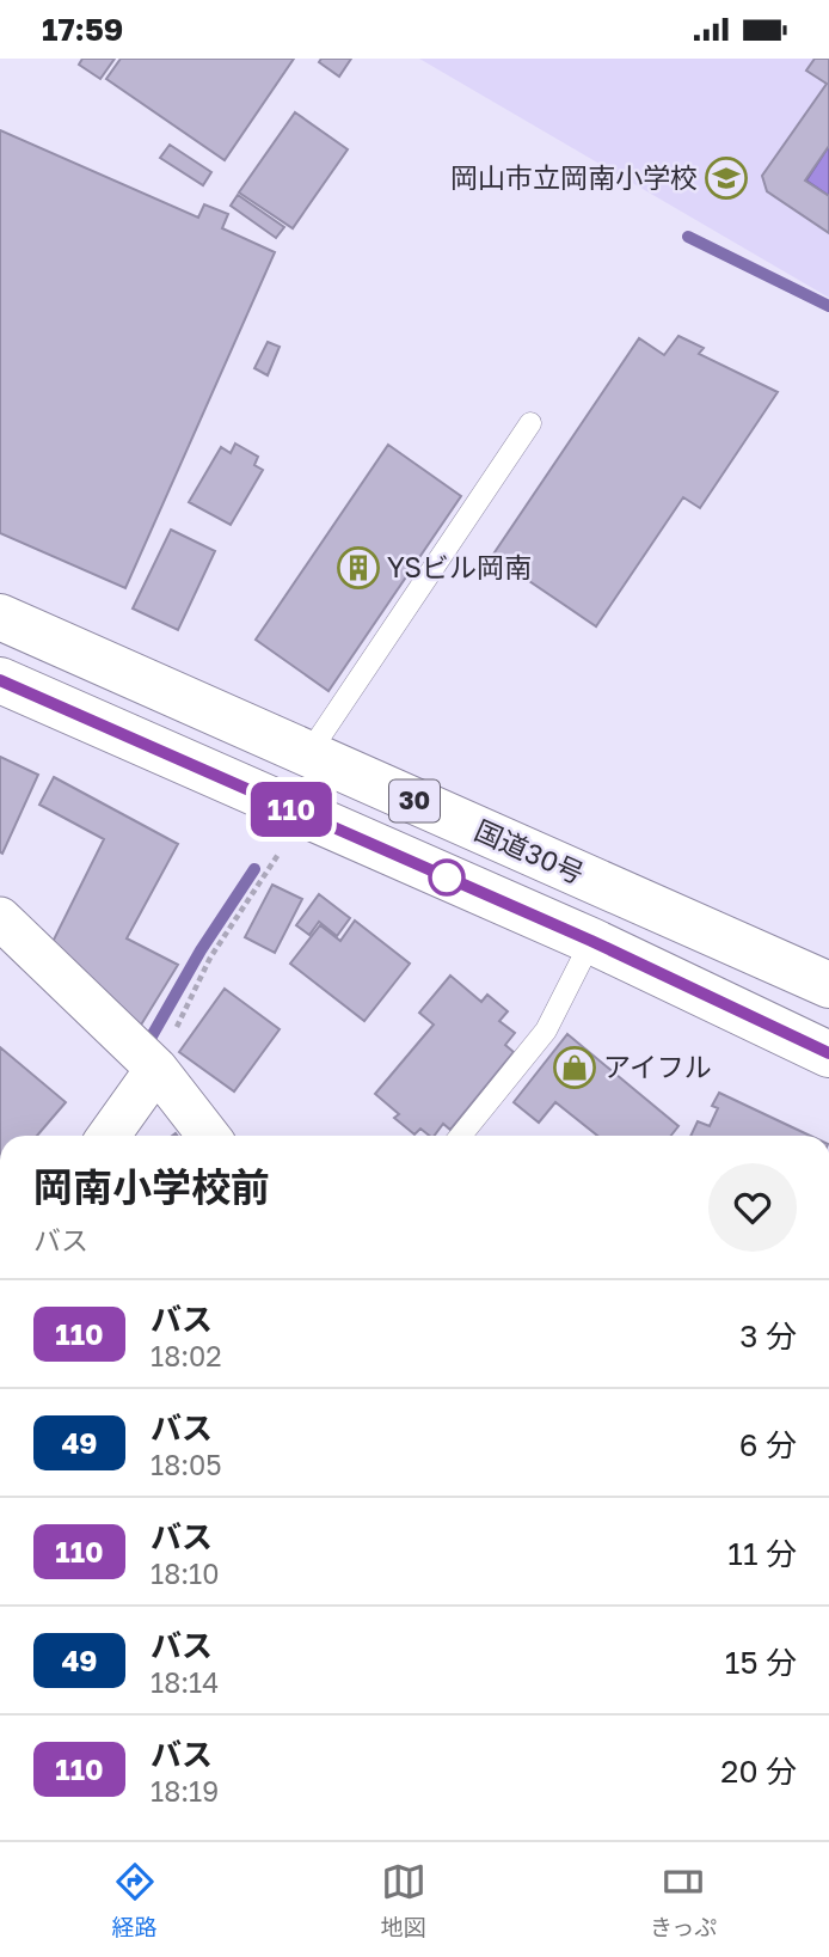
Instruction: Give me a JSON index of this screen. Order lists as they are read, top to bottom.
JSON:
{
  "streets": {
    "highway": ["30", "国道30号"]
  },
  "places": {
    "school or university": ["岡山市立岡南小学校"],
    "building": ["YSビル岡南"],
    "shop": ["アイフル"]
  },
  "lines": ["bus line 110"],
  "page": {
    "status": "17:59",
    "on_map": "110",
    "heading": ["岡南小学校前", "バス"],
    "list": [
      {
        "mark": "110",
        "name": "バス",
        "note": "18:02",
        "value": "3 分"
      },
      {
        "mark": "49",
        "name": "バス",
        "note": "18:05",
        "value": "6 分"
      },
      {
        "mark": "110",
        "name": "バス",
        "note": "18:10",
        "value": "11 分"
      },
      {
        "mark": "49",
        "name": "バス",
        "note": "18:14",
        "value": "15 分"
      },
      {
        "mark": "110",
        "name": "バス",
        "note": "18:19",
        "value": "20 分"
      }
    ],
    "tabs": ["経路", "地図", "きっぷ"]
  }
}
